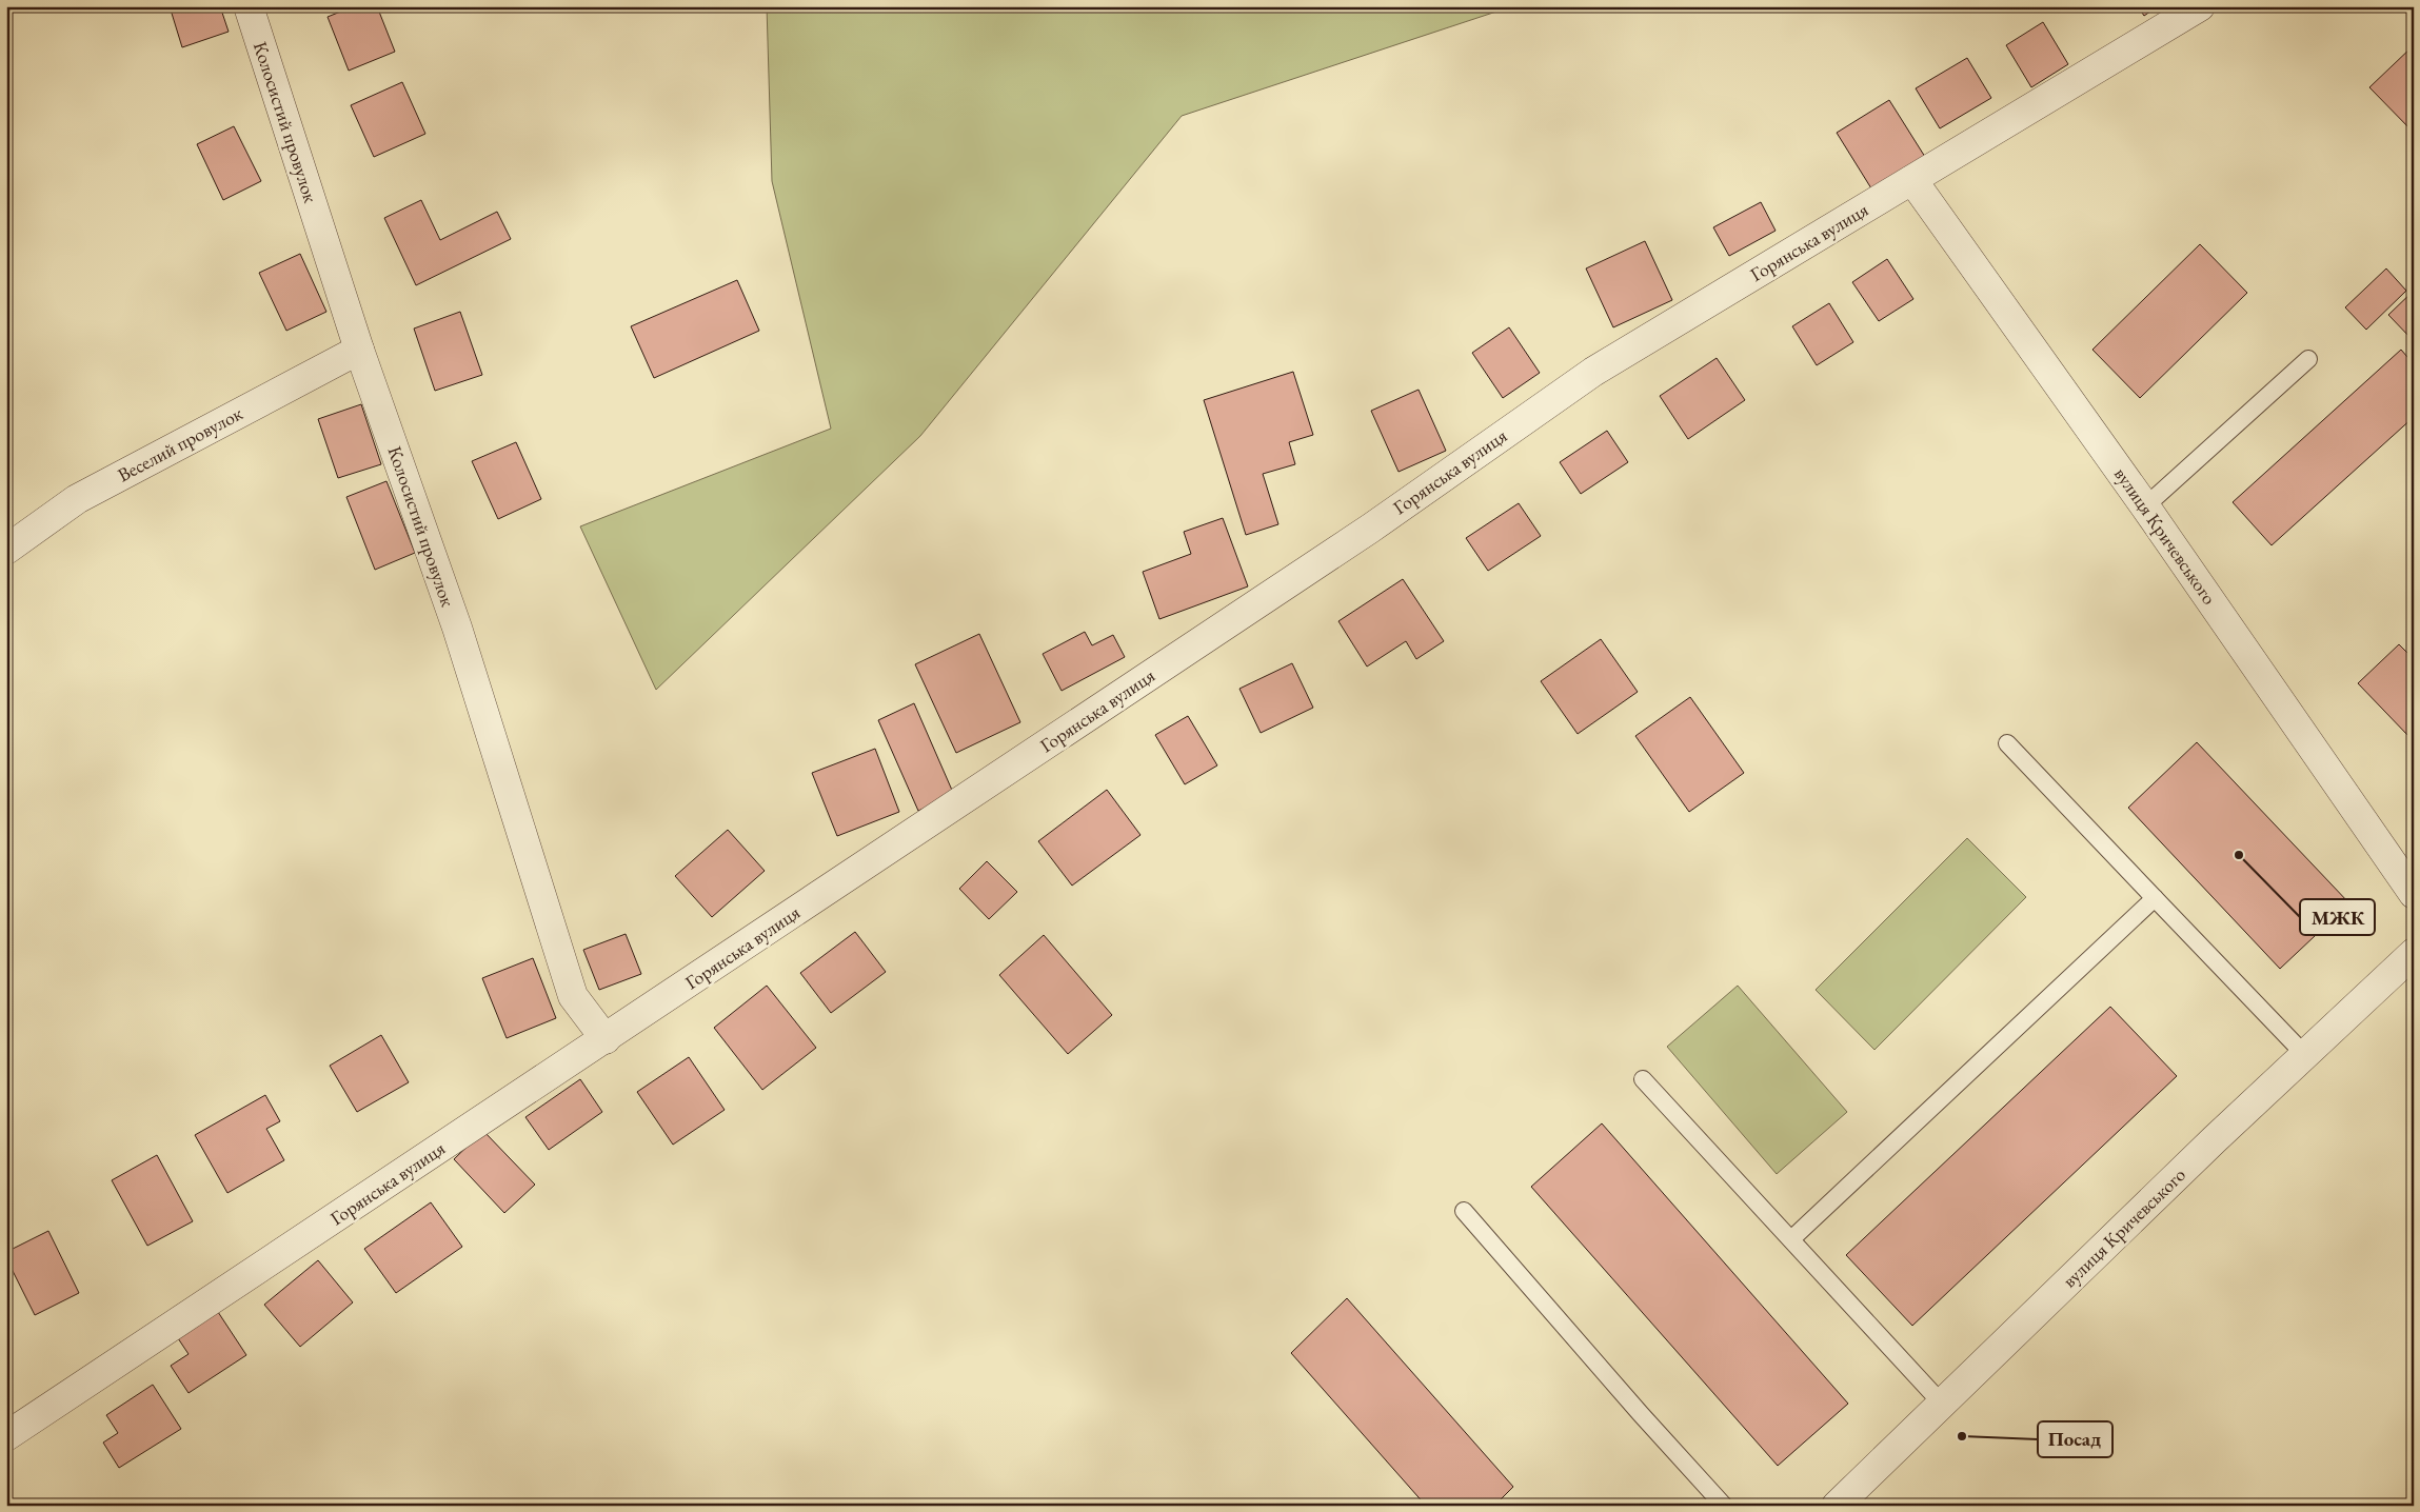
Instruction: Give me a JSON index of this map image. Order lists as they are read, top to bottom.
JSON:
{
  "streets": {
    "street": [
      "Колосистий провулок",
      "Горянська вулиця",
      "Веселий провулок",
      "вулиця Кричевського"
    ]
  },
  "crossings": [
    ["Колосистий провулок", "Горянська вулиця"],
    ["Колосистий провулок", "Веселий провулок"],
    ["Горянська вулиця", "вулиця Кричевського"]
  ],
  "places": ["МЖК", "Посад"]
}
